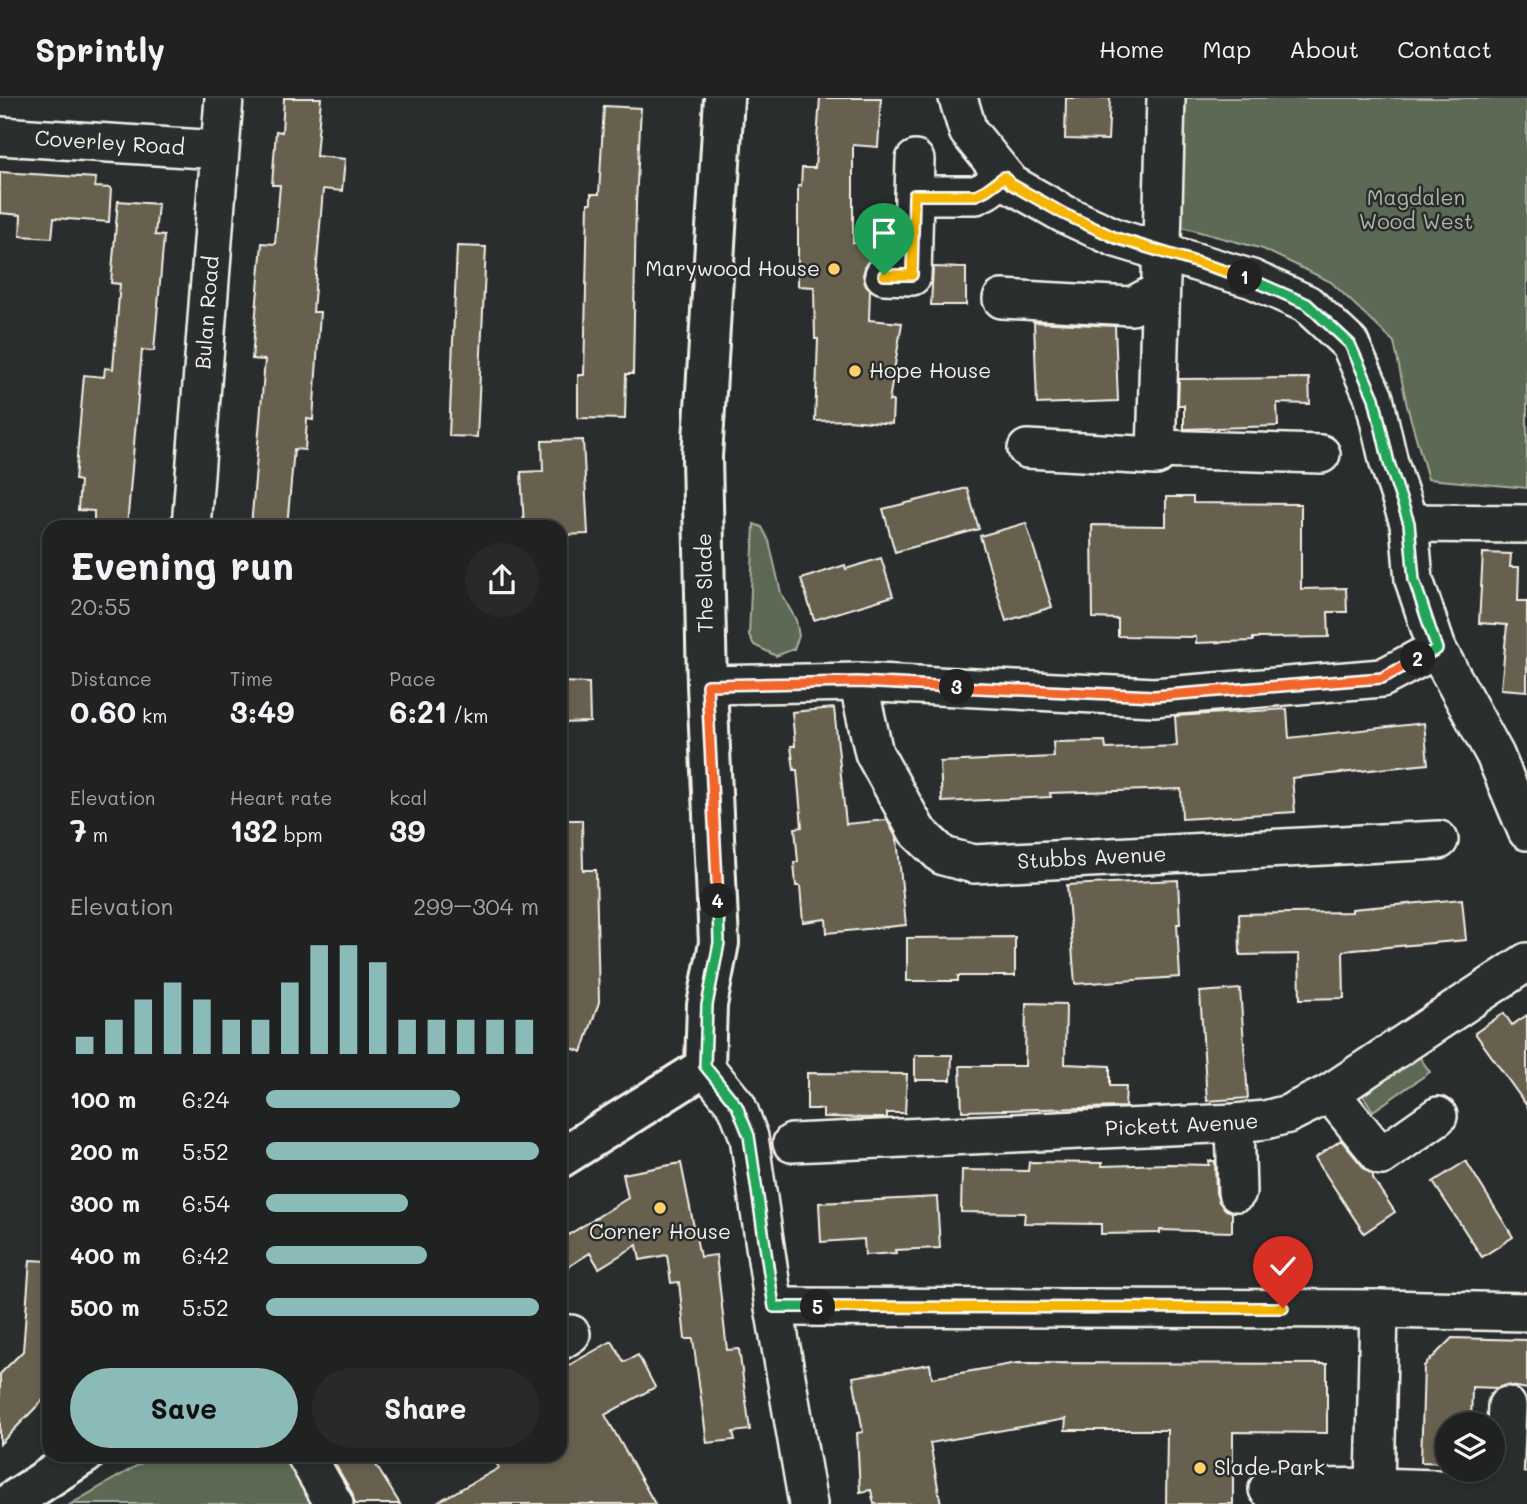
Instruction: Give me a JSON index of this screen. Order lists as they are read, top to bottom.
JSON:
{
  "streets": {
    "main road": ["The Slade"],
    "street": [
      "Coverley Road",
      "Bulan Road",
      "Stubbs Avenue",
      "Pickett Avenue"
    ]
  },
  "crossings": [
    ["Coverley Road", "Bulan Road"]
  ],
  "parks": ["Magdalen Wood West"],
  "places": [
    "Marywood House",
    "Hope House",
    "Corner House",
    "Slade Park"
  ],
  "page": {
    "header": "Sprintly",
    "nav": [
      "Home",
      "Map",
      "About",
      "Contact"
    ],
    "pins": [
      "1",
      "2",
      "3",
      "4",
      "5"
    ],
    "heading": ["Evening run", "20:55"],
    "stats": [
      ["Distance", "0.60 km"],
      ["Time", "3:49"],
      ["Pace", "6:21 /km"],
      ["Elevation", "7 m"],
      ["Heart rate", "132 bpm"],
      ["kcal", "39"]
    ],
    "chart": ["Elevation", "299–304 m"],
    "list": [
      {
        "name": "100 m",
        "note": "6:24"
      },
      {
        "name": "200 m",
        "note": "5:52"
      },
      {
        "name": "300 m",
        "note": "6:54"
      },
      {
        "name": "400 m",
        "note": "6:42"
      },
      {
        "name": "500 m",
        "note": "5:52"
      }
    ],
    "buttons": ["Save", "Share"]
  }
}
